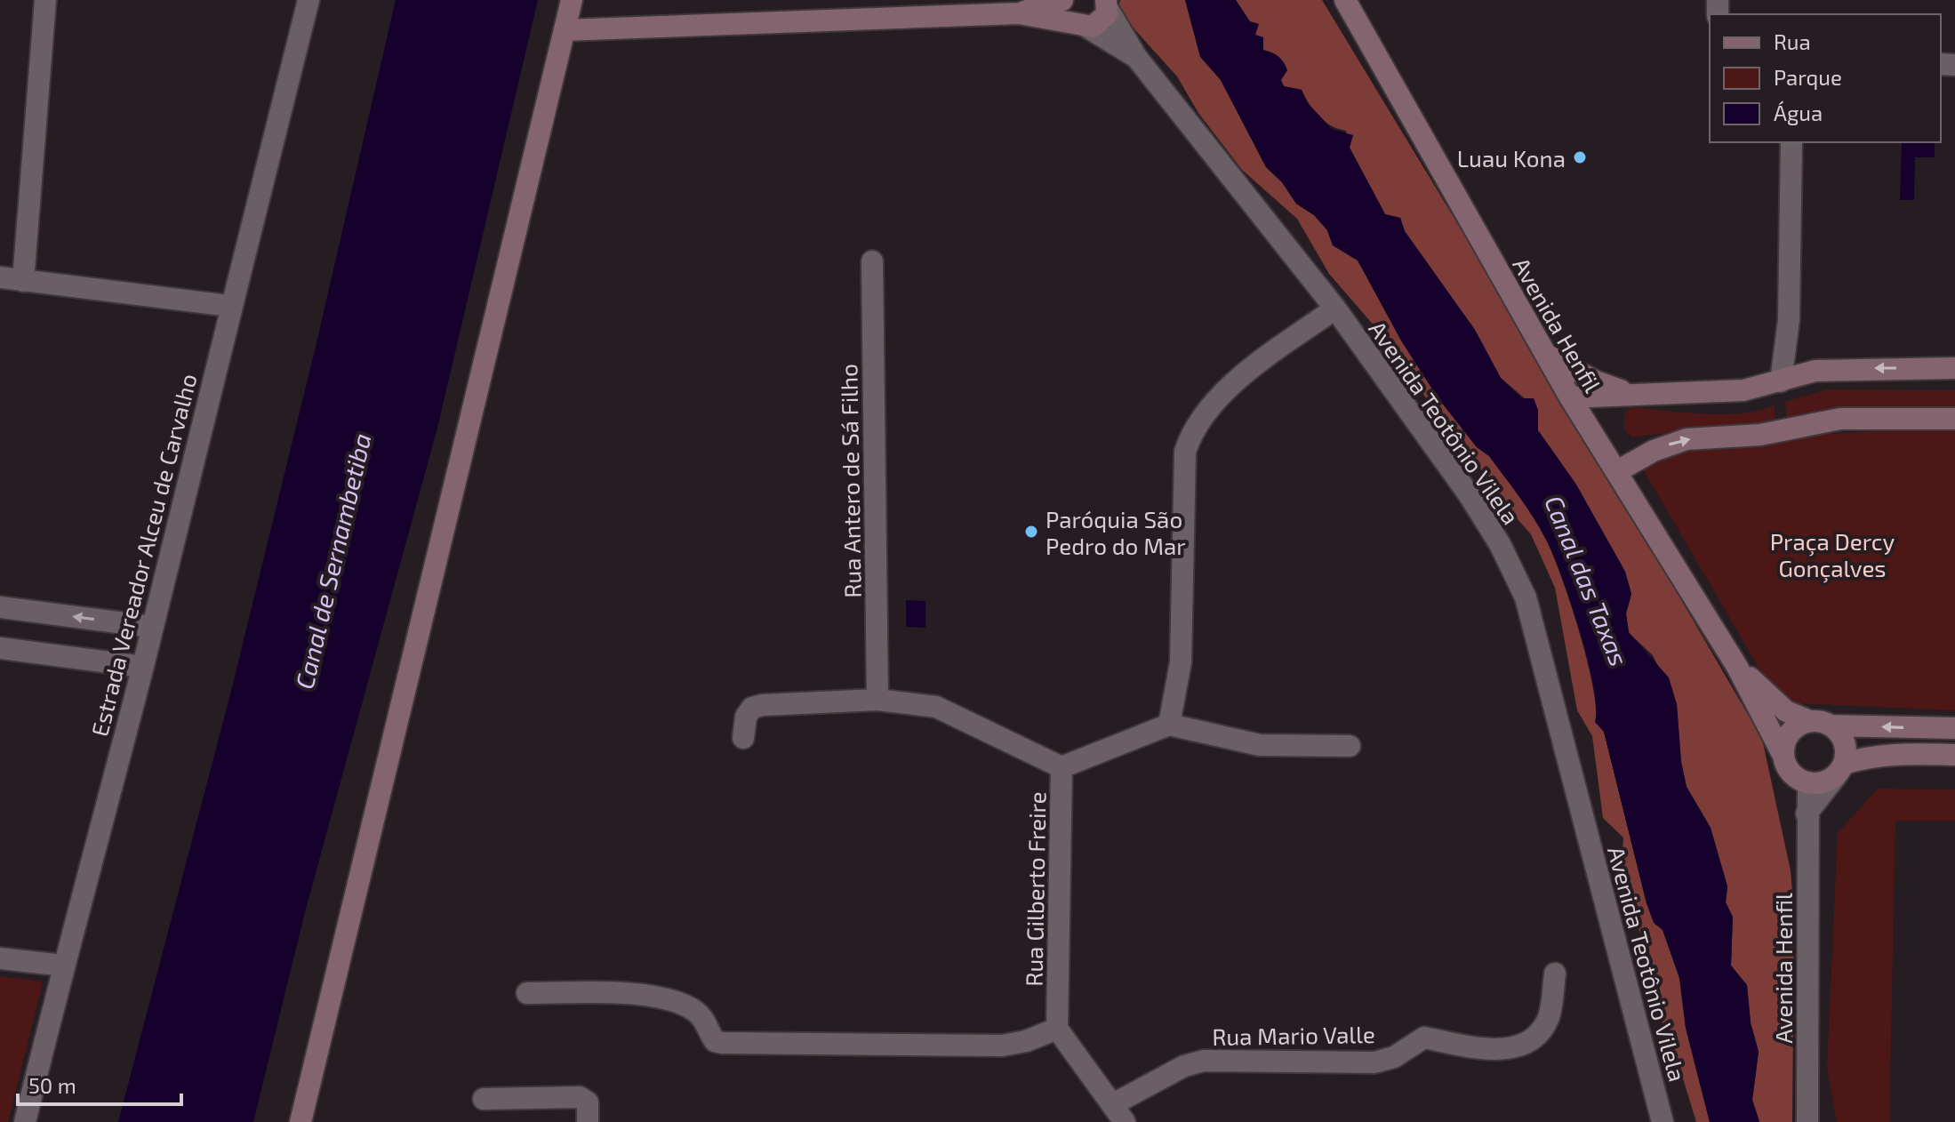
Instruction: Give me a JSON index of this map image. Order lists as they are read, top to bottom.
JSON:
{
  "streets": {
    "street": [
      "Avenida Henfil",
      "Avenida Teotônio Vilela",
      "Rua Antero de Sá Filho",
      "Estrada Vereador Alceu de Carvalho",
      "Rua Gilberto Freire",
      "Rua Mario Valle"
    ]
  },
  "water": ["Canal de Sernambetiba", "Canal das Taxas"],
  "parks": ["Praça Dercy Gonçalves"],
  "places": ["Luau Kona", "Paróquia São Pedro do Mar"],
  "legend": ["Rua", "Parque", "Água"],
  "scale_bar": "50 m"
}
